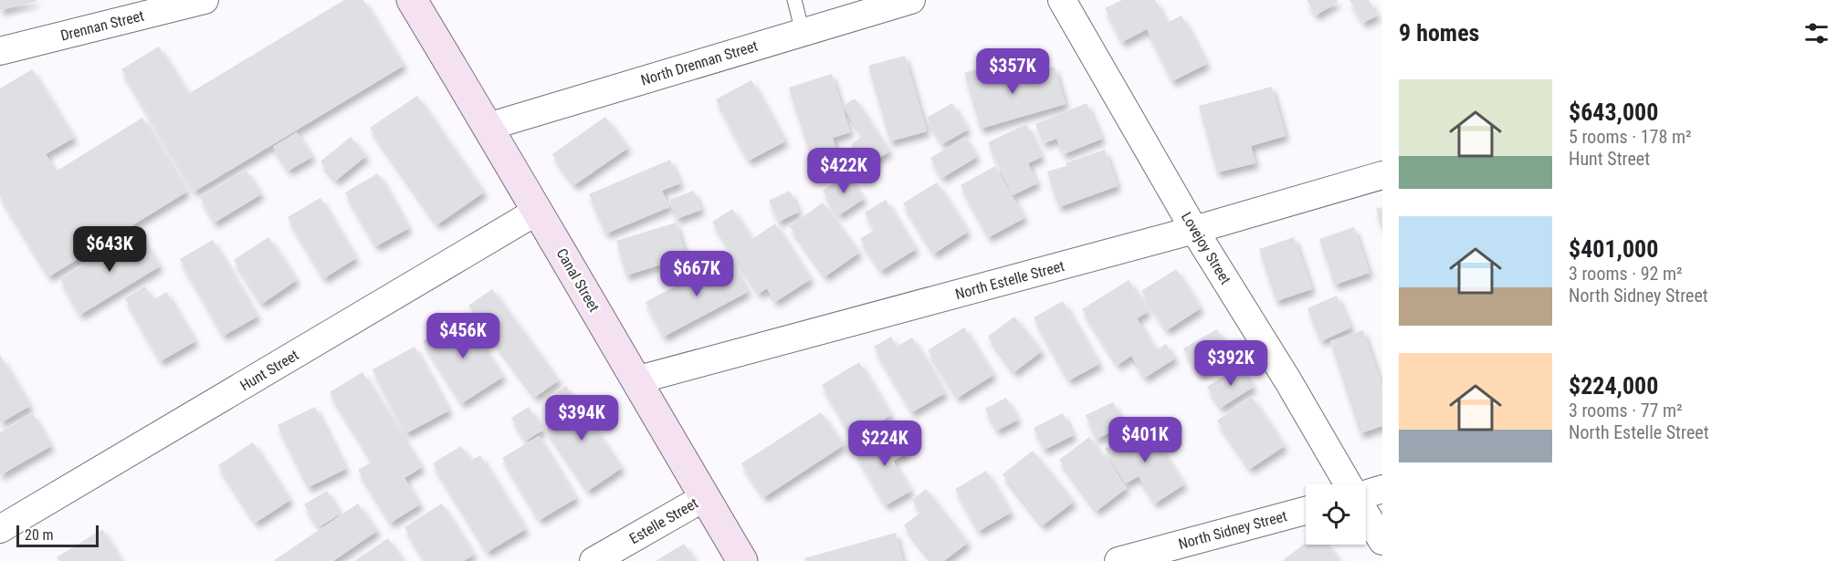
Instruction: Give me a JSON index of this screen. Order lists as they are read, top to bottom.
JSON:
{
  "streets": {
    "street": [
      "Drennan Street",
      "North Drennan Street",
      "Lovejoy Street",
      "Canal Street",
      "North Estelle Street",
      "Hunt Street",
      "Estelle Street",
      "North Sidney Street"
    ]
  },
  "crossings": [
    ["North Drennan Street", "Canal Street"],
    ["Lovejoy Street", "North Estelle Street"],
    ["Canal Street", "North Estelle Street"],
    ["Canal Street", "Hunt Street"],
    ["Canal Street", "Estelle Street"]
  ],
  "scale_bar": "20 m",
  "page": {
    "heading": "9 homes",
    "price": [
      "$357K",
      "$422K",
      "$643K",
      "$667K",
      "$456K",
      "$392K",
      "$394K",
      "$401K",
      "$224K"
    ],
    "list": [
      {
        "name": "$643,000",
        "note": "5 rooms · 178 m² · Hunt Street"
      },
      {
        "name": "$401,000",
        "note": "3 rooms · 92 m² · North Sidney Street"
      },
      {
        "name": "$224,000",
        "note": "3 rooms · 77 m² · North Estelle Street"
      }
    ],
    "scale": "20 m"
  }
}
